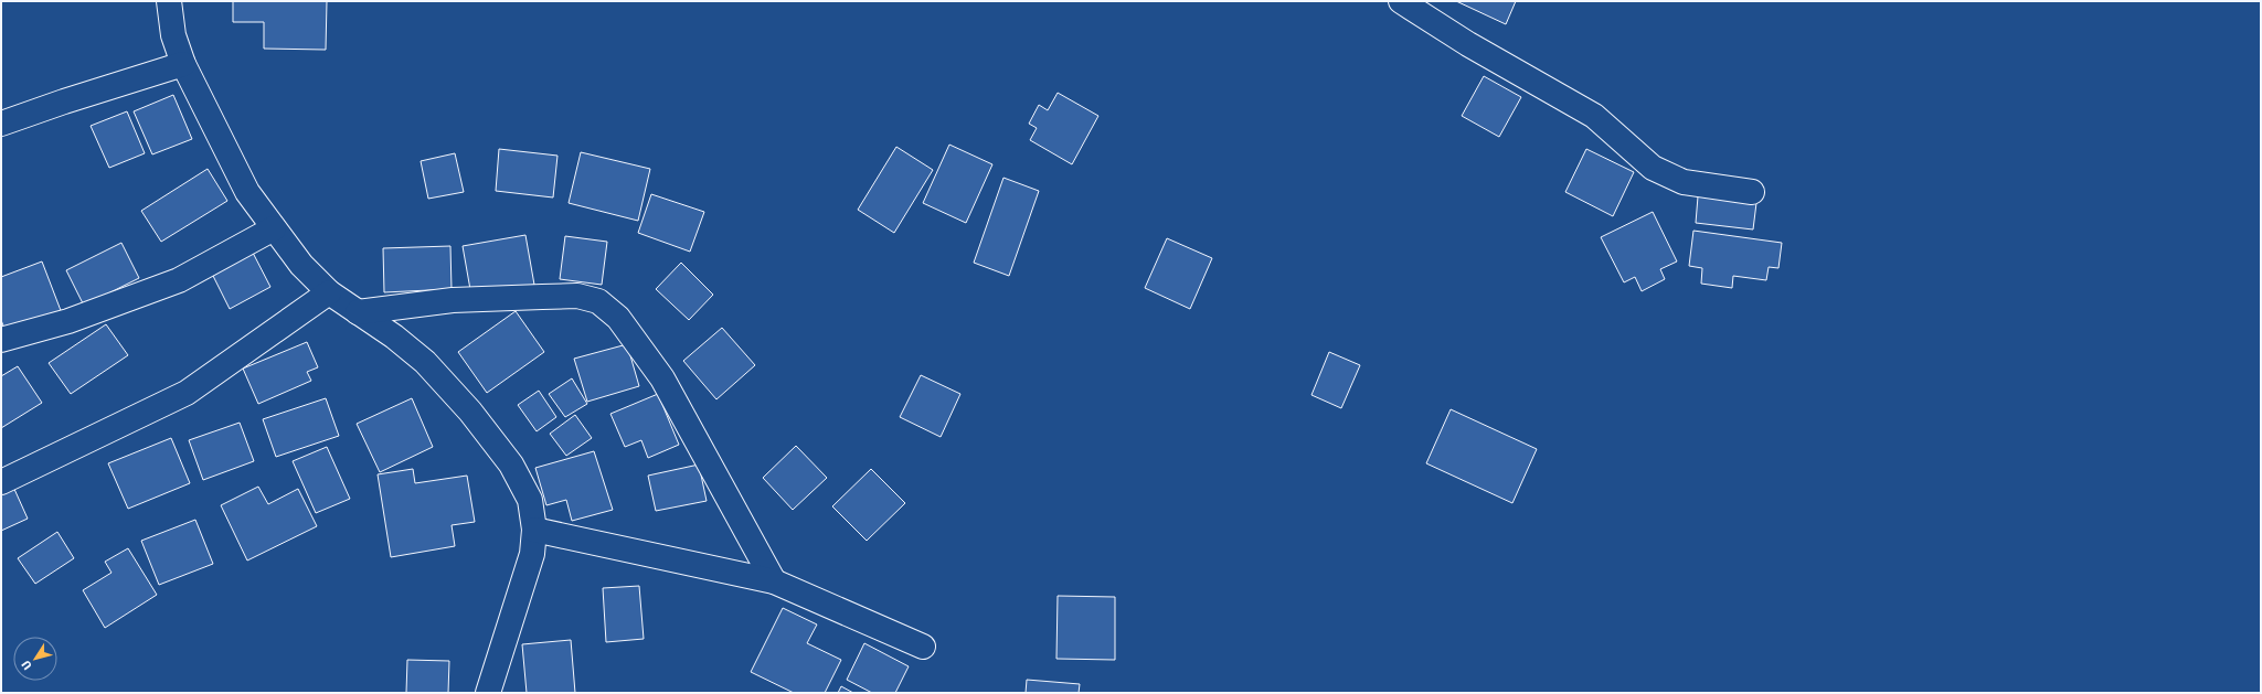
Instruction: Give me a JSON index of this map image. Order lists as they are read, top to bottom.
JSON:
{
  "north": "bottom left"
}
